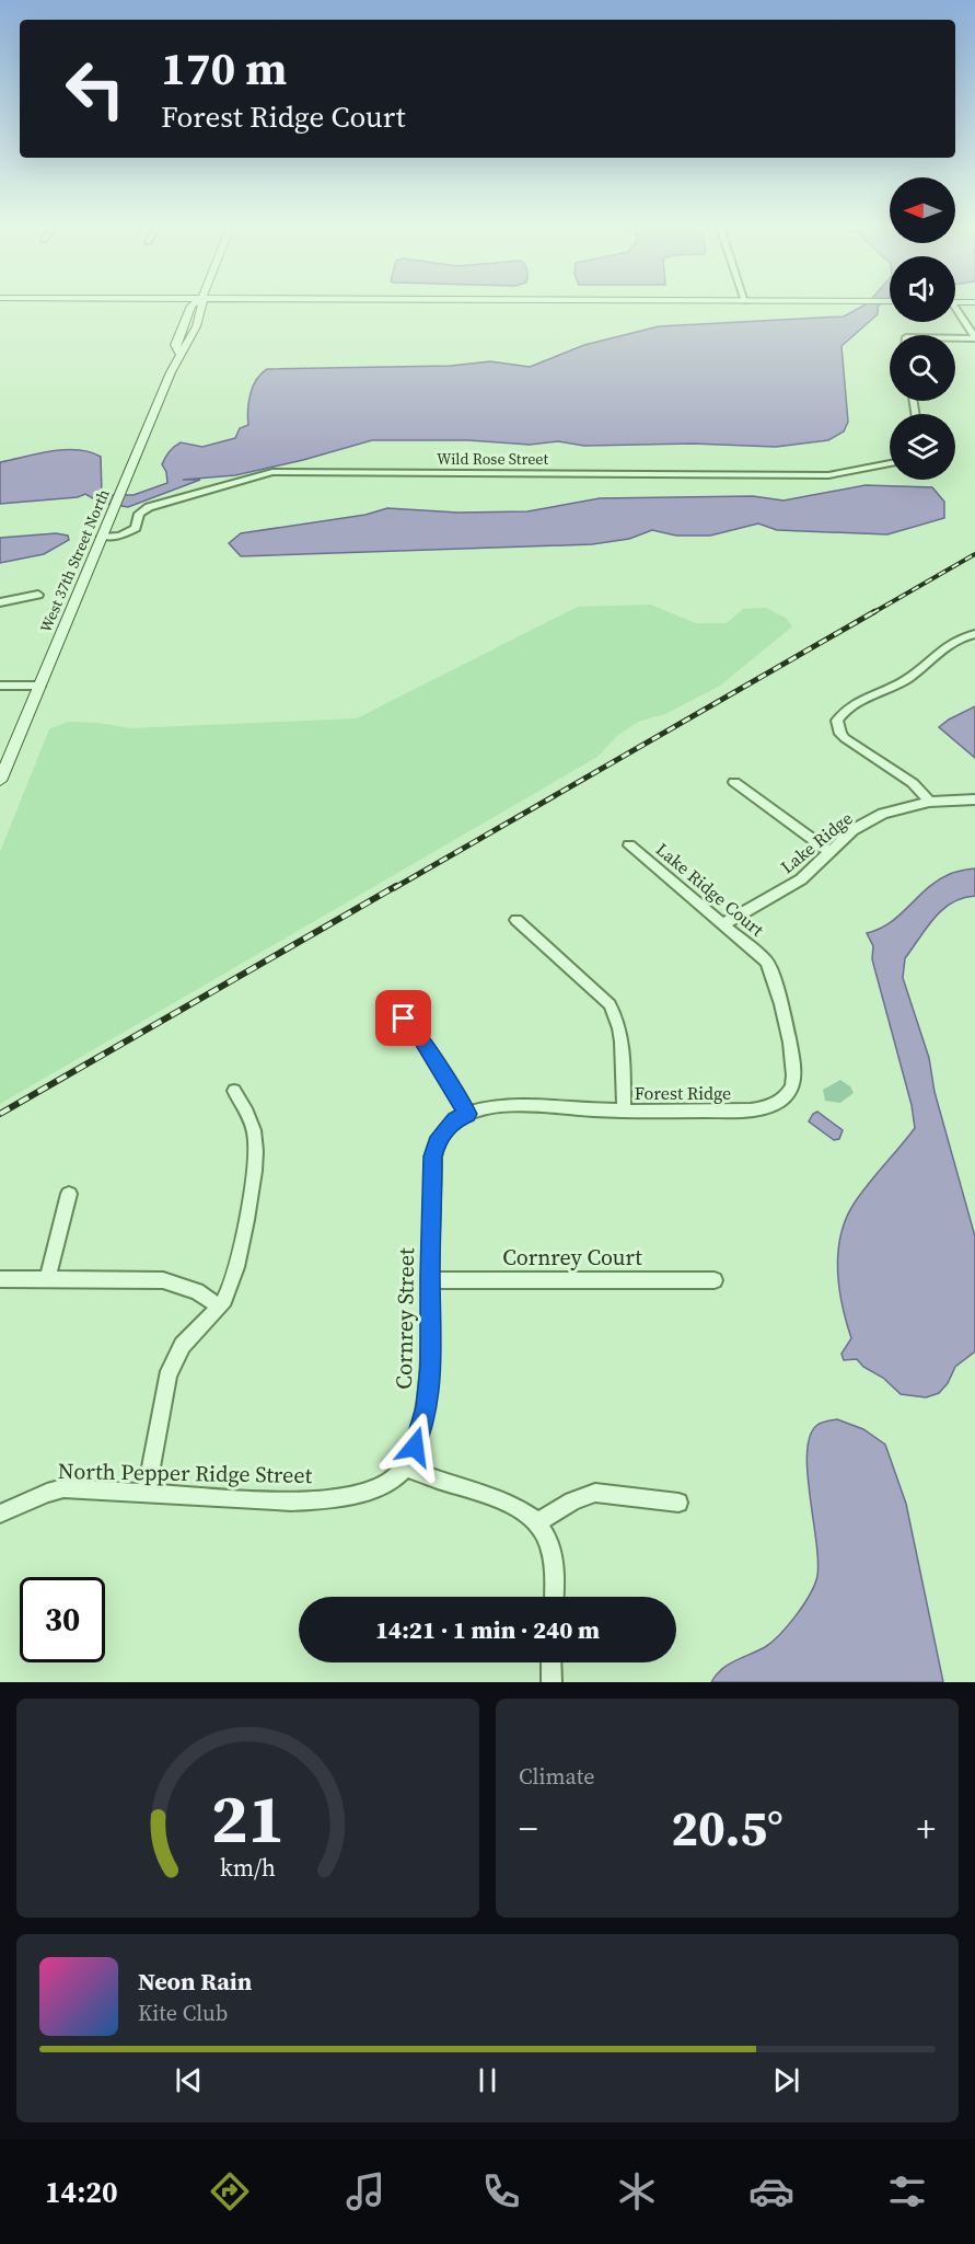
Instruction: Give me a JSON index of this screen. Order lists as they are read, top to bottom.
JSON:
{
  "streets": {
    "main road": ["West 37th Street North"],
    "street": [
      "Wild Rose Street",
      "Lake Ridge",
      "Lake Ridge Court",
      "Forest Ridge",
      "Cornrey Court",
      "Cornrey Street",
      "North Pepper Ridge Street"
    ]
  },
  "crossings": [
    ["Wild Rose Street", "West 37th Street North"],
    ["Lake Ridge", "Lake Ridge Court"],
    ["Lake Ridge Court", "Forest Ridge"],
    ["Forest Ridge", "Cornrey Street"],
    ["Cornrey Court", "Cornrey Street"],
    ["Cornrey Street", "North Pepper Ridge Street"]
  ],
  "north": "left",
  "page": {
    "turn": ["170 m", "Forest Ridge Court"],
    "limit": "30",
    "trip": "14:21 · 1 min · 240 m",
    "tile": "Climate",
    "heat": ["−", "20.5°", "+"],
    "song": ["Neon Rain", "Kite Club"],
    "tabs": "14:20",
    "gauge": ["21", "km/h"]
  }
}
